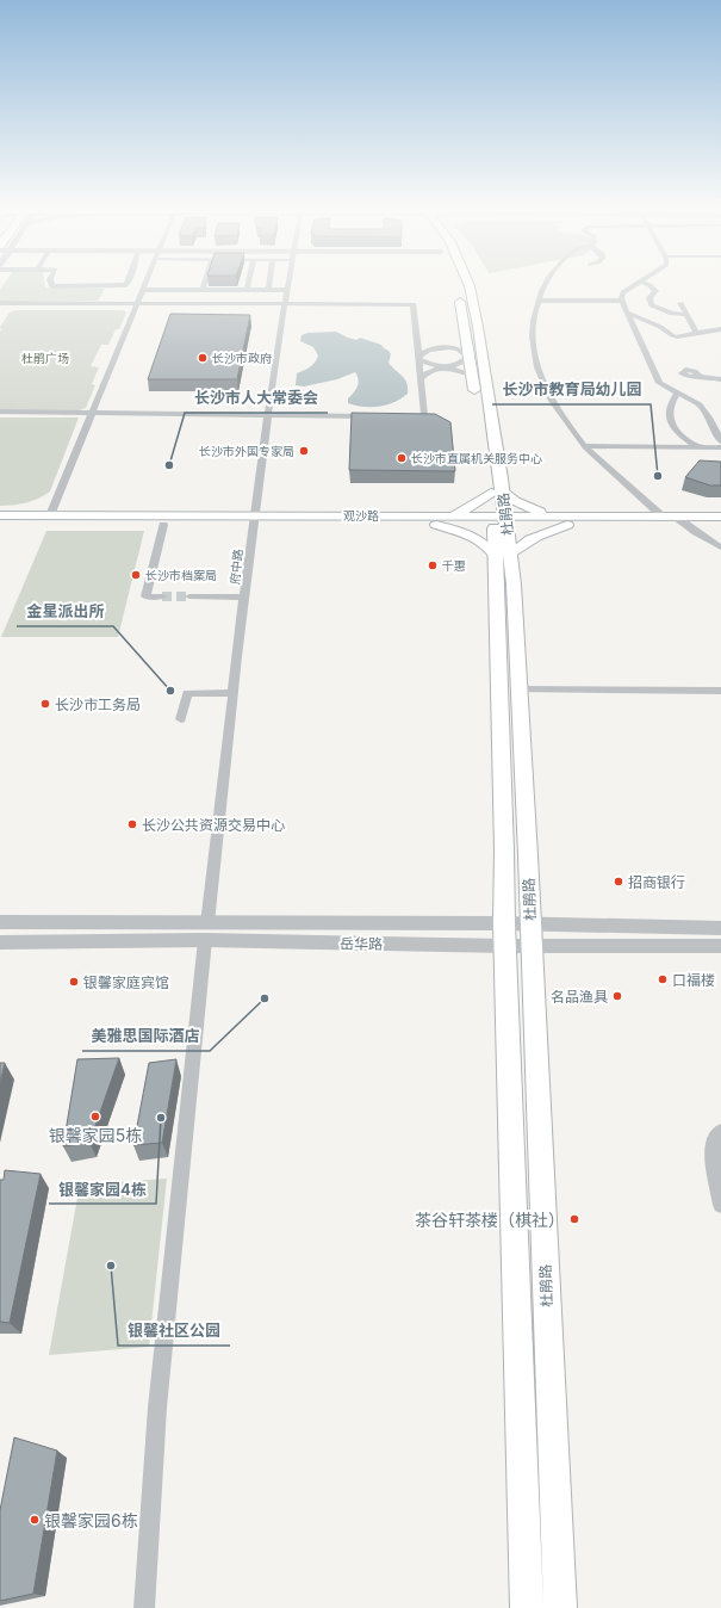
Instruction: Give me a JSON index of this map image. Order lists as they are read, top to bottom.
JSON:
{
  "streets": {
    "main road": ["杜鹃路", "观沙路"],
    "street": ["府中路", "岳华路"]
  },
  "crossings": [
    ["杜鹃路", "观沙路"],
    ["杜鹃路", "岳华路"],
    ["观沙路", "府中路"],
    ["府中路", "岳华路"]
  ],
  "parks": ["杜鹃广场"],
  "places": [
    "长沙市政府",
    "长沙市外国专家局",
    "长沙市直属机关服务中心",
    "长沙市人大常委会",
    "长沙市教育局幼儿园",
    "千惠",
    "长沙市档案局",
    "金星派出所",
    "长沙市工务局",
    "长沙公共资源交易中心",
    "招商银行",
    "口福楼",
    "银馨家庭宾馆",
    "名品渔具",
    "美雅思国际酒店",
    "银馨家园5栋",
    "银馨家园4栋",
    "茶谷轩茶楼（棋社）",
    "银馨社区公园",
    "银馨家园6栋"
  ]
}
